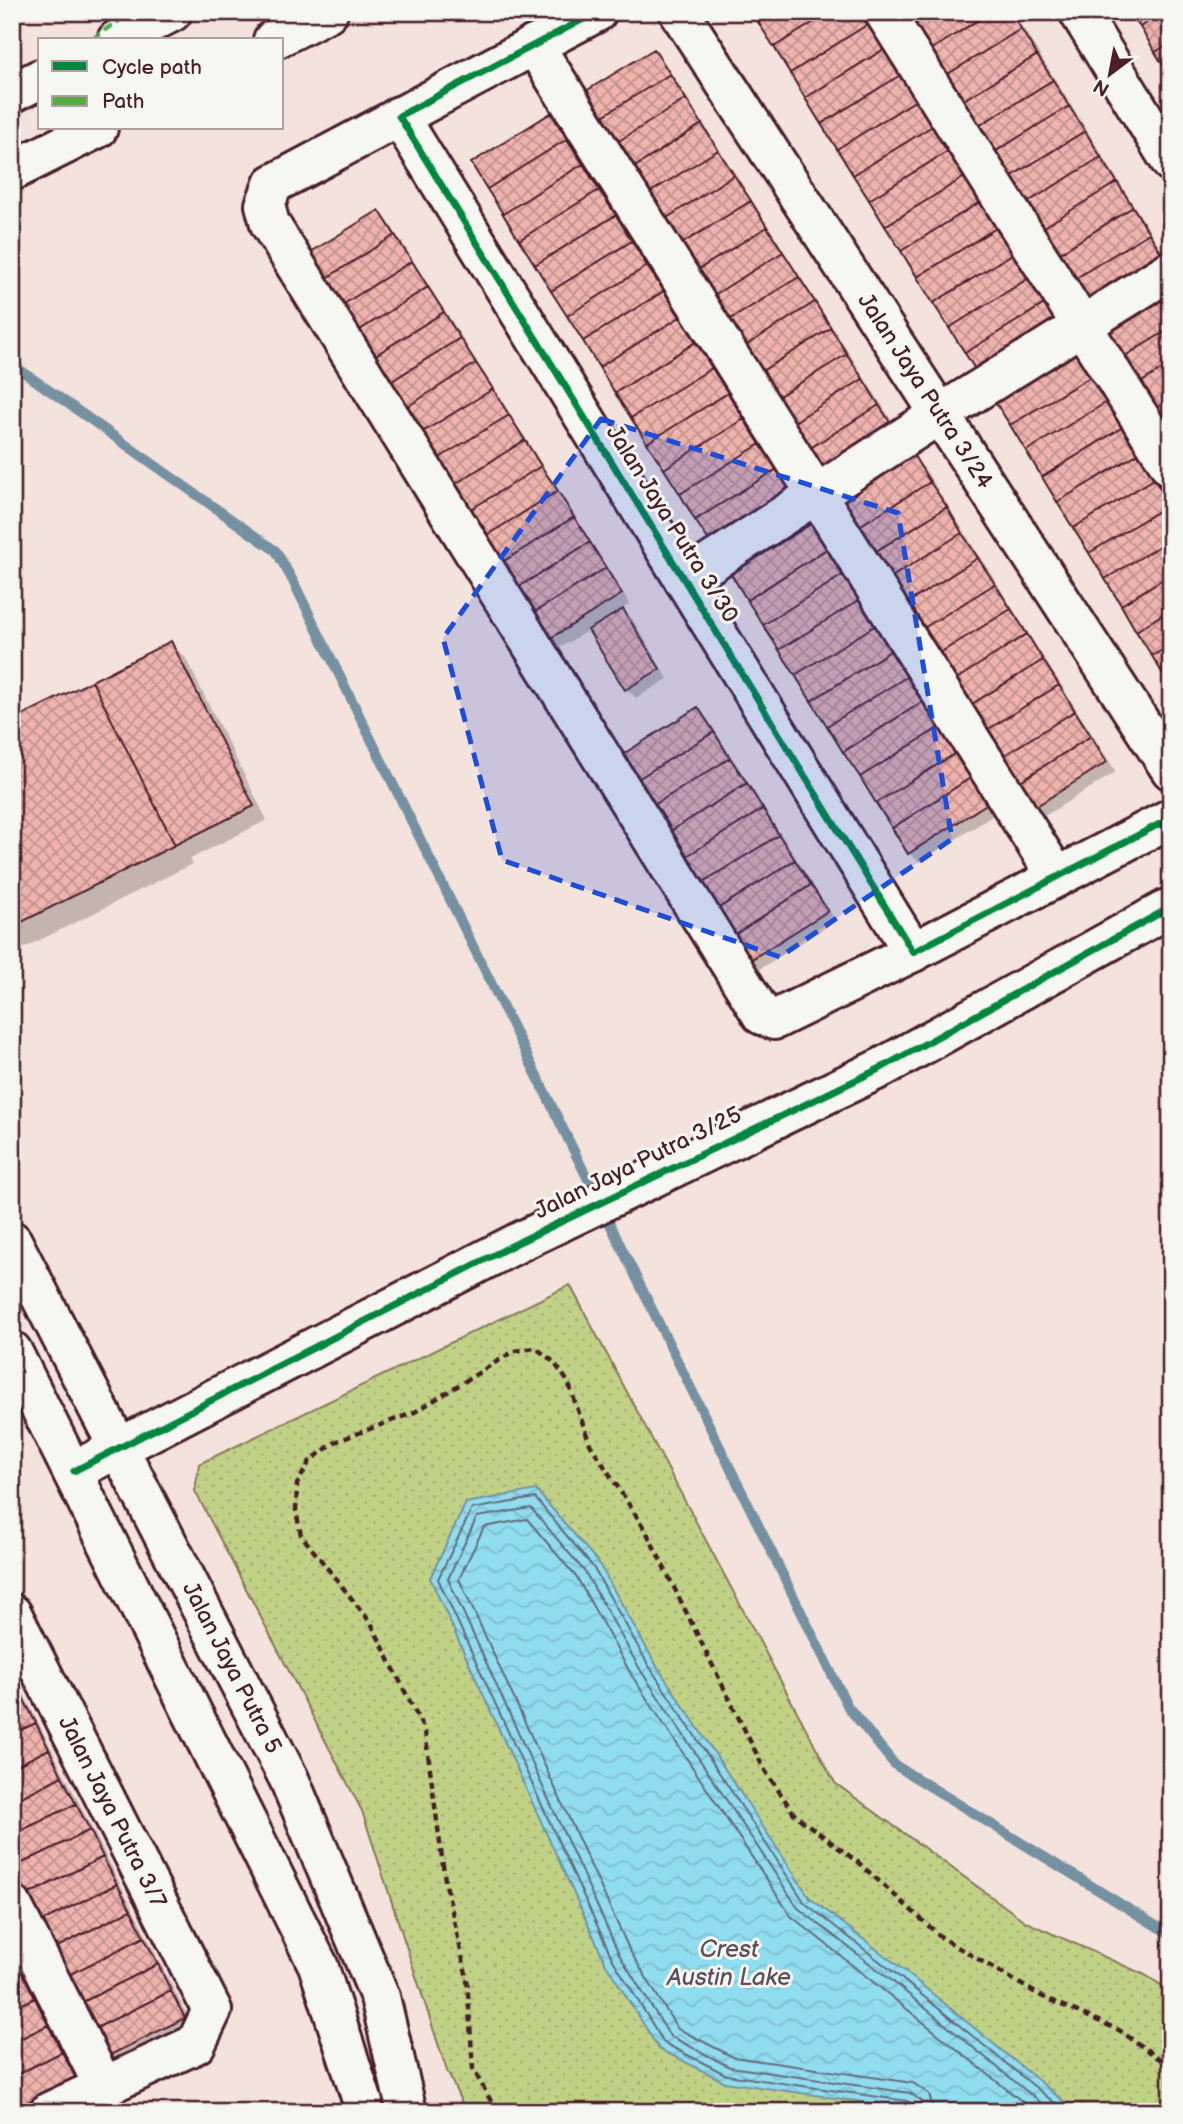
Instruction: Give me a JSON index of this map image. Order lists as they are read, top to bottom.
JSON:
{
  "streets": {
    "street": [
      "Jalan Jaya Putra 3/24",
      "Jalan Jaya Putra 3/30",
      "Jalan Jaya Putra 3/25",
      "Jalan Jaya Putra 5",
      "Jalan Jaya Putra 3/7"
    ]
  },
  "crossings": [
    ["Jalan Jaya Putra 3/25", "Jalan Jaya Putra 5"]
  ],
  "water": ["Crest Austin Lake"],
  "legend": ["Cycle path", "Path"],
  "north": "bottom left"
}
